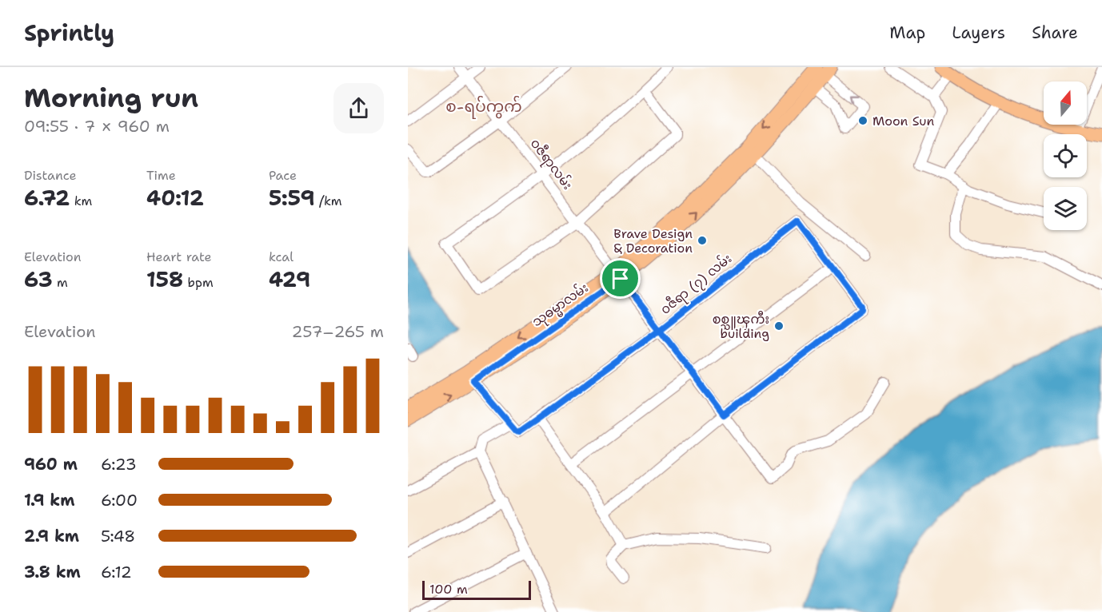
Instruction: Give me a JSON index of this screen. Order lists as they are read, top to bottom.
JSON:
{
  "streets": {
    "main road": ["သုဓမ္မာလမ်း"],
    "street": ["ဝဇီရာလမ်း", "၀ဇီရာ (၇) လမ်း"]
  },
  "crossings": [
    ["ဝဇီရာလမ်း", "၀ဇီရာ (၇) လမ်း"],
    ["ဝဇီရာလမ်း", "သုဓမ္မာလမ်း"]
  ],
  "districts": ["စ-ရပ်ကွက်"],
  "places": ["Moon Sun", "Brave Design & Decoration", "စစ္သူၾကီး building"],
  "scale_bar": "100 m",
  "north": "top",
  "page": {
    "header": "Sprintly",
    "nav": ["Map", "Layers", "Share"],
    "heading": ["Morning run", "09:55 · 7 × 960 m"],
    "stats": [
      ["Distance", "6.72 km"],
      ["Time", "40:12"],
      ["Pace", "5:59 /km"],
      ["Elevation", "63 m"],
      ["Heart rate", "158 bpm"],
      ["kcal", "429"]
    ],
    "chart": ["Elevation", "257–265 m"],
    "list": [
      {
        "name": "960 m",
        "note": "6:23"
      },
      {
        "name": "1.9 km",
        "note": "6:00"
      },
      {
        "name": "2.9 km",
        "note": "5:48"
      },
      {
        "name": "3.8 km",
        "note": "6:12"
      }
    ],
    "scale": "100 m"
  }
}
